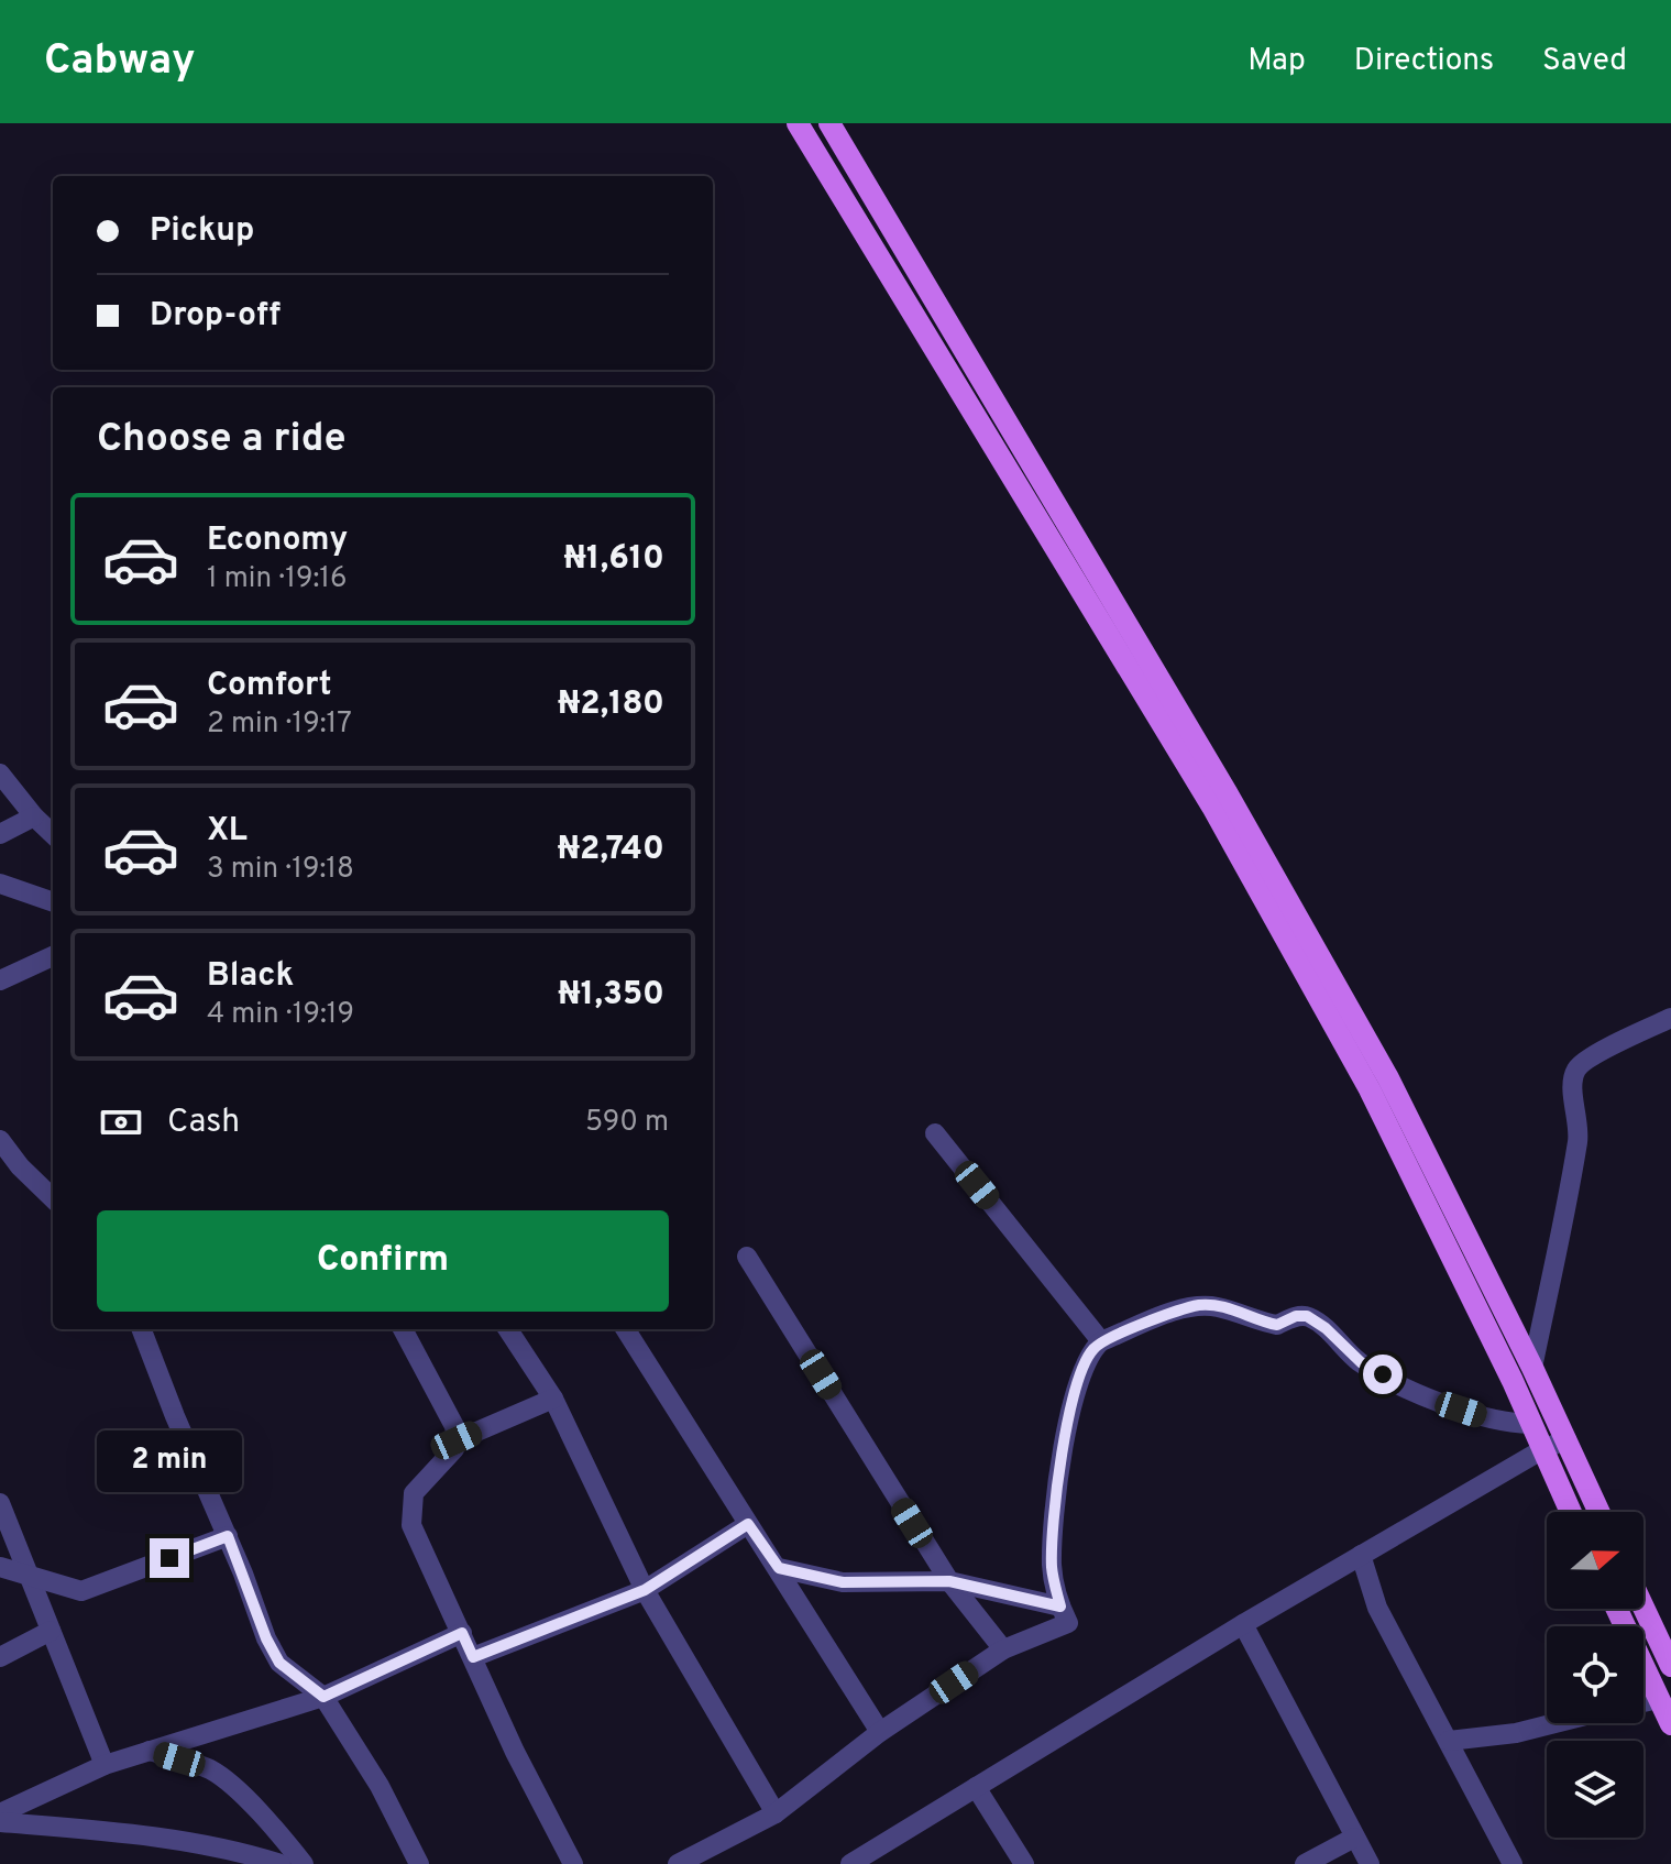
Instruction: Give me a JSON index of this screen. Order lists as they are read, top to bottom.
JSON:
{
  "north": "right",
  "page": {
    "header": "Cabway",
    "nav": ["Map", "Directions", "Saved"],
    "banner": ["Pickup", "Drop-off"],
    "heading": "Choose a ride",
    "list": [
      {
        "name": "Economy",
        "note": "1 min · 19:16",
        "value": "₦1,610"
      },
      {
        "name": "Comfort",
        "note": "2 min · 19:17",
        "value": "₦2,180"
      },
      {
        "name": "XL",
        "note": "3 min · 19:18",
        "value": "₦2,740"
      },
      {
        "name": "Black",
        "note": "4 min · 19:19",
        "value": "₦1,350"
      }
    ],
    "pay": ["Cash", "590 m"],
    "buttons": "Confirm",
    "bubble": "2 min"
  }
}
